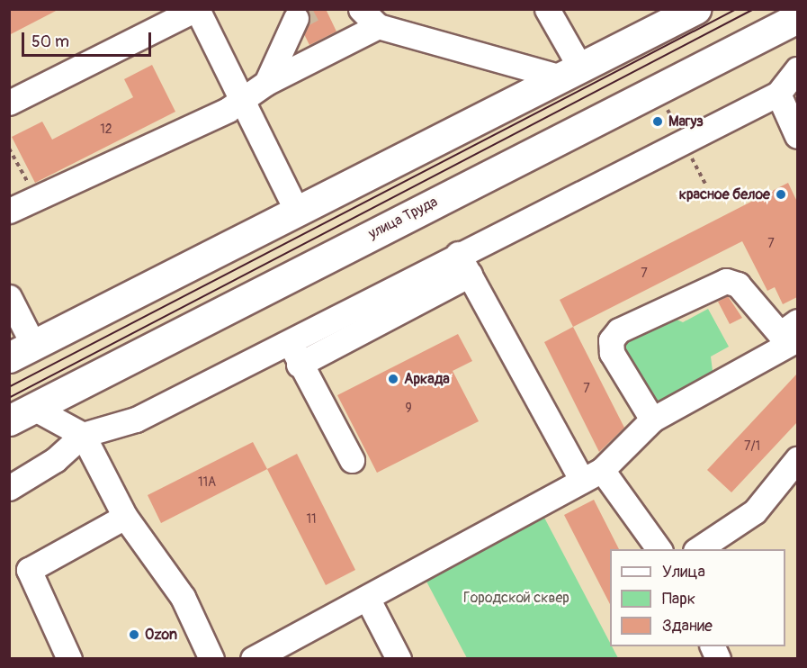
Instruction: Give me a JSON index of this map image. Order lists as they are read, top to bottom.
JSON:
{
  "streets": {
    "main road": ["улица Труда"]
  },
  "parks": ["Городской сквер"],
  "places": [
    "Магуз",
    "красное белое",
    "Аркада",
    "Ozon"
  ],
  "house_numbers": [
    "12",
    "7",
    "7",
    "7",
    "9",
    "7/1",
    "11А",
    "11"
  ],
  "legend": ["Улица", "Парк", "Здание"],
  "scale_bar": "50 m"
}
